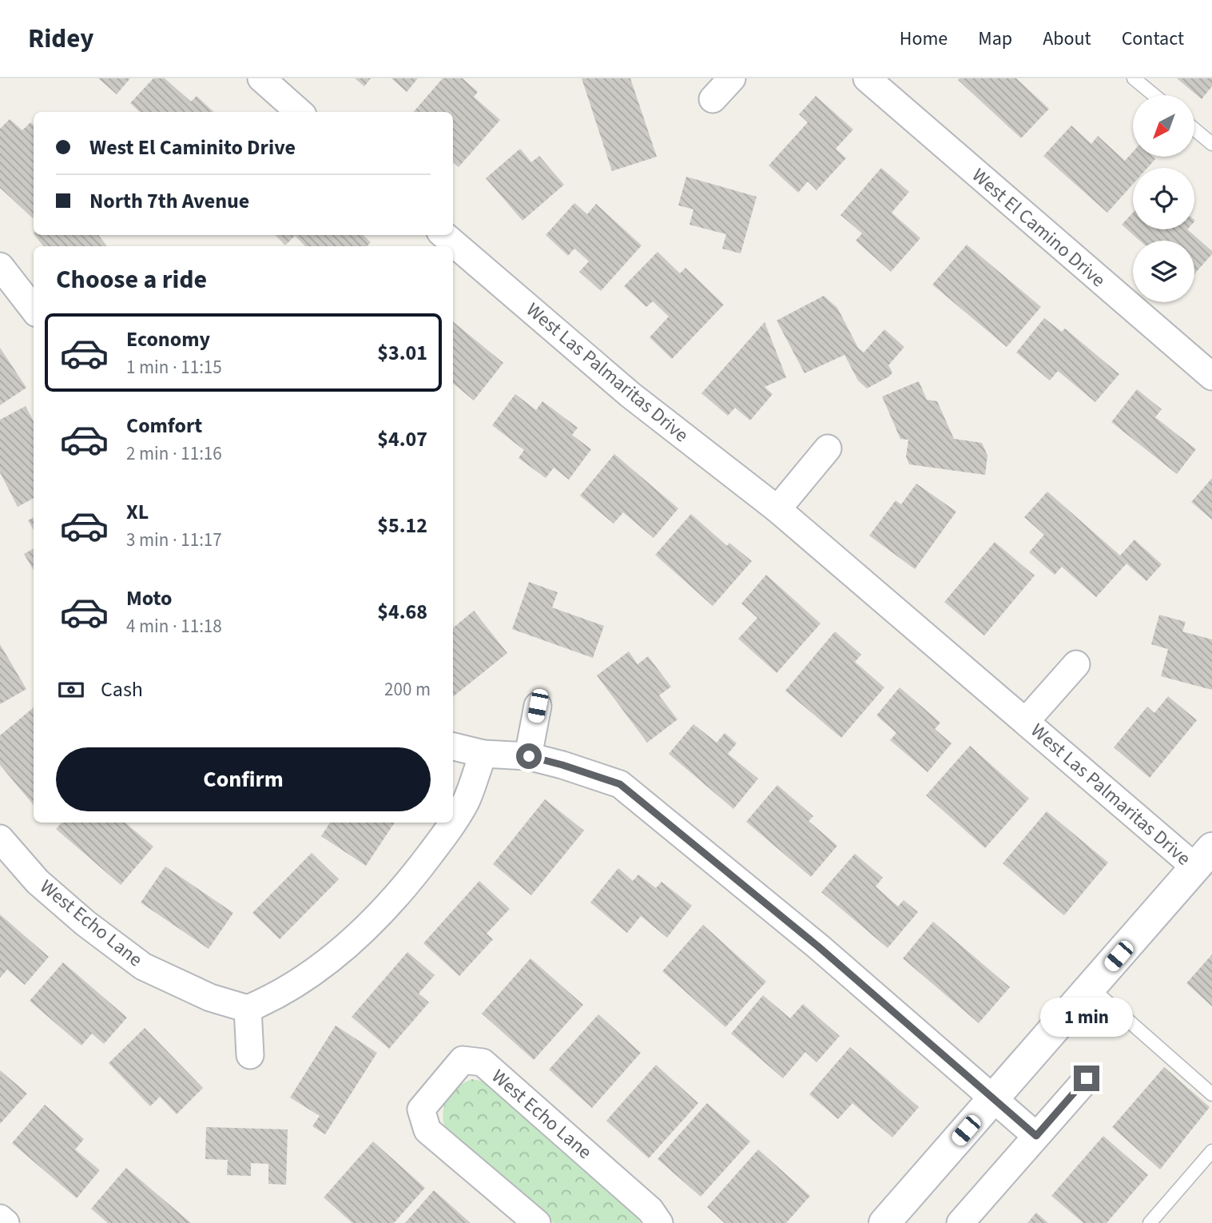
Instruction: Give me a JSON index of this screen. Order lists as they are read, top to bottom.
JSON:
{
  "streets": {
    "street": ["West El Camino Drive", "West Las Palmaritas Drive", "West Echo Lane"]
  },
  "north": "bottom left",
  "page": {
    "header": "Ridey",
    "nav": [
      "Home",
      "Map",
      "About",
      "Contact"
    ],
    "banner": ["West El Caminito Drive", "North 7th Avenue"],
    "heading": "Choose a ride",
    "list": [
      {
        "name": "Economy",
        "note": "1 min · 11:15",
        "value": "$3.01"
      },
      {
        "name": "Comfort",
        "note": "2 min · 11:16",
        "value": "$4.07"
      },
      {
        "name": "XL",
        "note": "3 min · 11:17",
        "value": "$5.12"
      },
      {
        "name": "Moto",
        "note": "4 min · 11:18",
        "value": "$4.68"
      }
    ],
    "pay": ["Cash", "200 m"],
    "buttons": "Confirm",
    "bubble": "1 min"
  }
}
